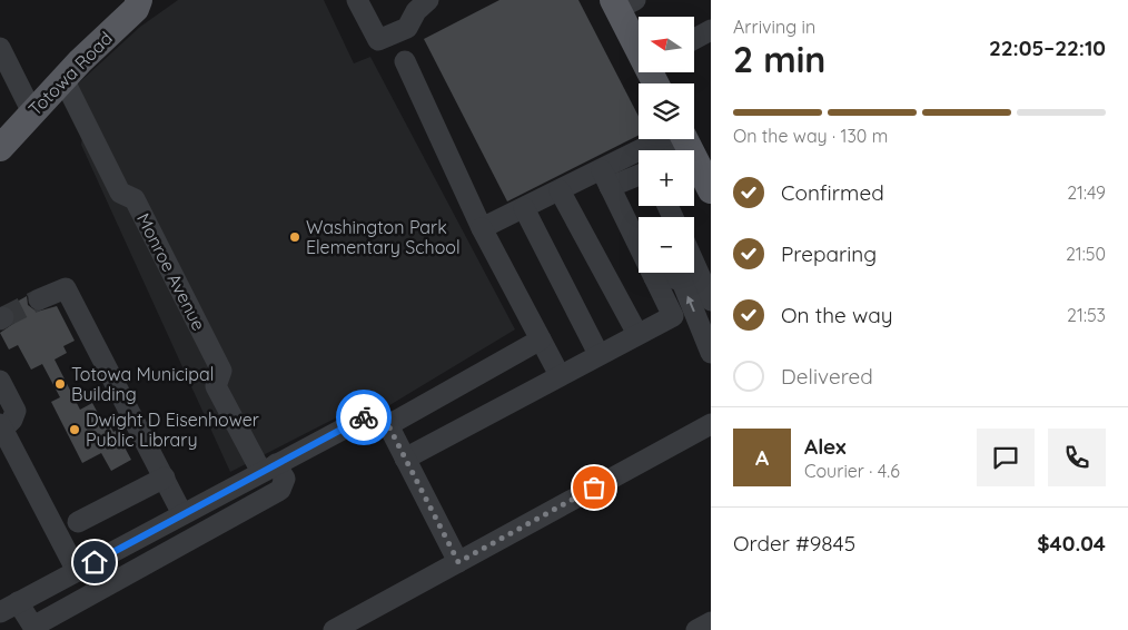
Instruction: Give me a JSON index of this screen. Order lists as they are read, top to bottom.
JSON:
{
  "streets": {
    "main road": ["Totowa Road"],
    "street": ["Monroe Avenue"]
  },
  "crossings": [
    ["Totowa Road", "Monroe Avenue"]
  ],
  "places": ["Washington Park Elementary School", "Totowa Municipal Building", "Dwight D Eisenhower Public Library"],
  "north": "left",
  "page": {
    "heading": ["2 min", "Arriving in", "22:05–22:10"],
    "panel": [
      "Alex",
      "Courier · 4.6",
      "Order #9845",
      "$40.04"
    ],
    "map_buttons": ["+", "−"],
    "bar": "On the way · 130 m",
    "list": [
      ["Confirmed", "21:49"],
      ["Preparing", "21:50"],
      ["On the way", "21:53"],
      "Delivered"
    ],
    "round": "A"
  }
}
